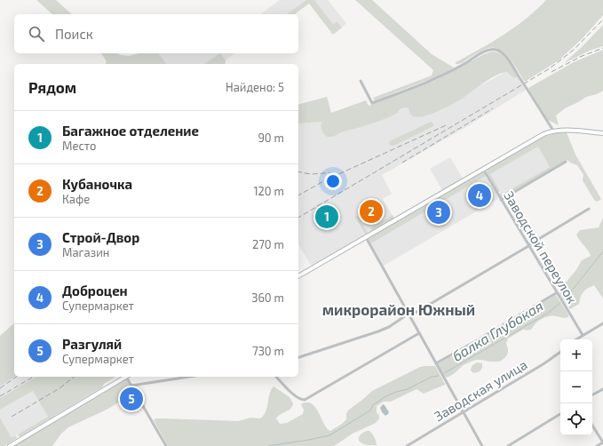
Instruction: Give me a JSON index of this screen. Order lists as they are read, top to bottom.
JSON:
{
  "streets": {
    "street": ["Заводской переулок", "Заводская улица"]
  },
  "districts": ["микрорайон Южный"],
  "water": ["балка Глубокая"],
  "page": {
    "search": "Поиск",
    "heading": ["Рядом", "Найдено: 5"],
    "list": [
      {
        "mark": "1",
        "name": "Багажное отделение",
        "note": "Место",
        "value": "90 m"
      },
      {
        "mark": "2",
        "name": "Кубаночка",
        "note": "Кафе",
        "value": "120 m"
      },
      {
        "mark": "3",
        "name": "Строй-Двор",
        "note": "Магазин",
        "value": "270 m"
      },
      {
        "mark": "4",
        "name": "Доброцен",
        "note": "Супермаркет",
        "value": "360 m"
      },
      {
        "mark": "5",
        "name": "Разгуляй",
        "note": "Супермаркет",
        "value": "730 m"
      }
    ],
    "pins": [
      "4",
      "2",
      "3",
      "1",
      "5"
    ],
    "map_buttons": ["+", "−"]
  }
}
